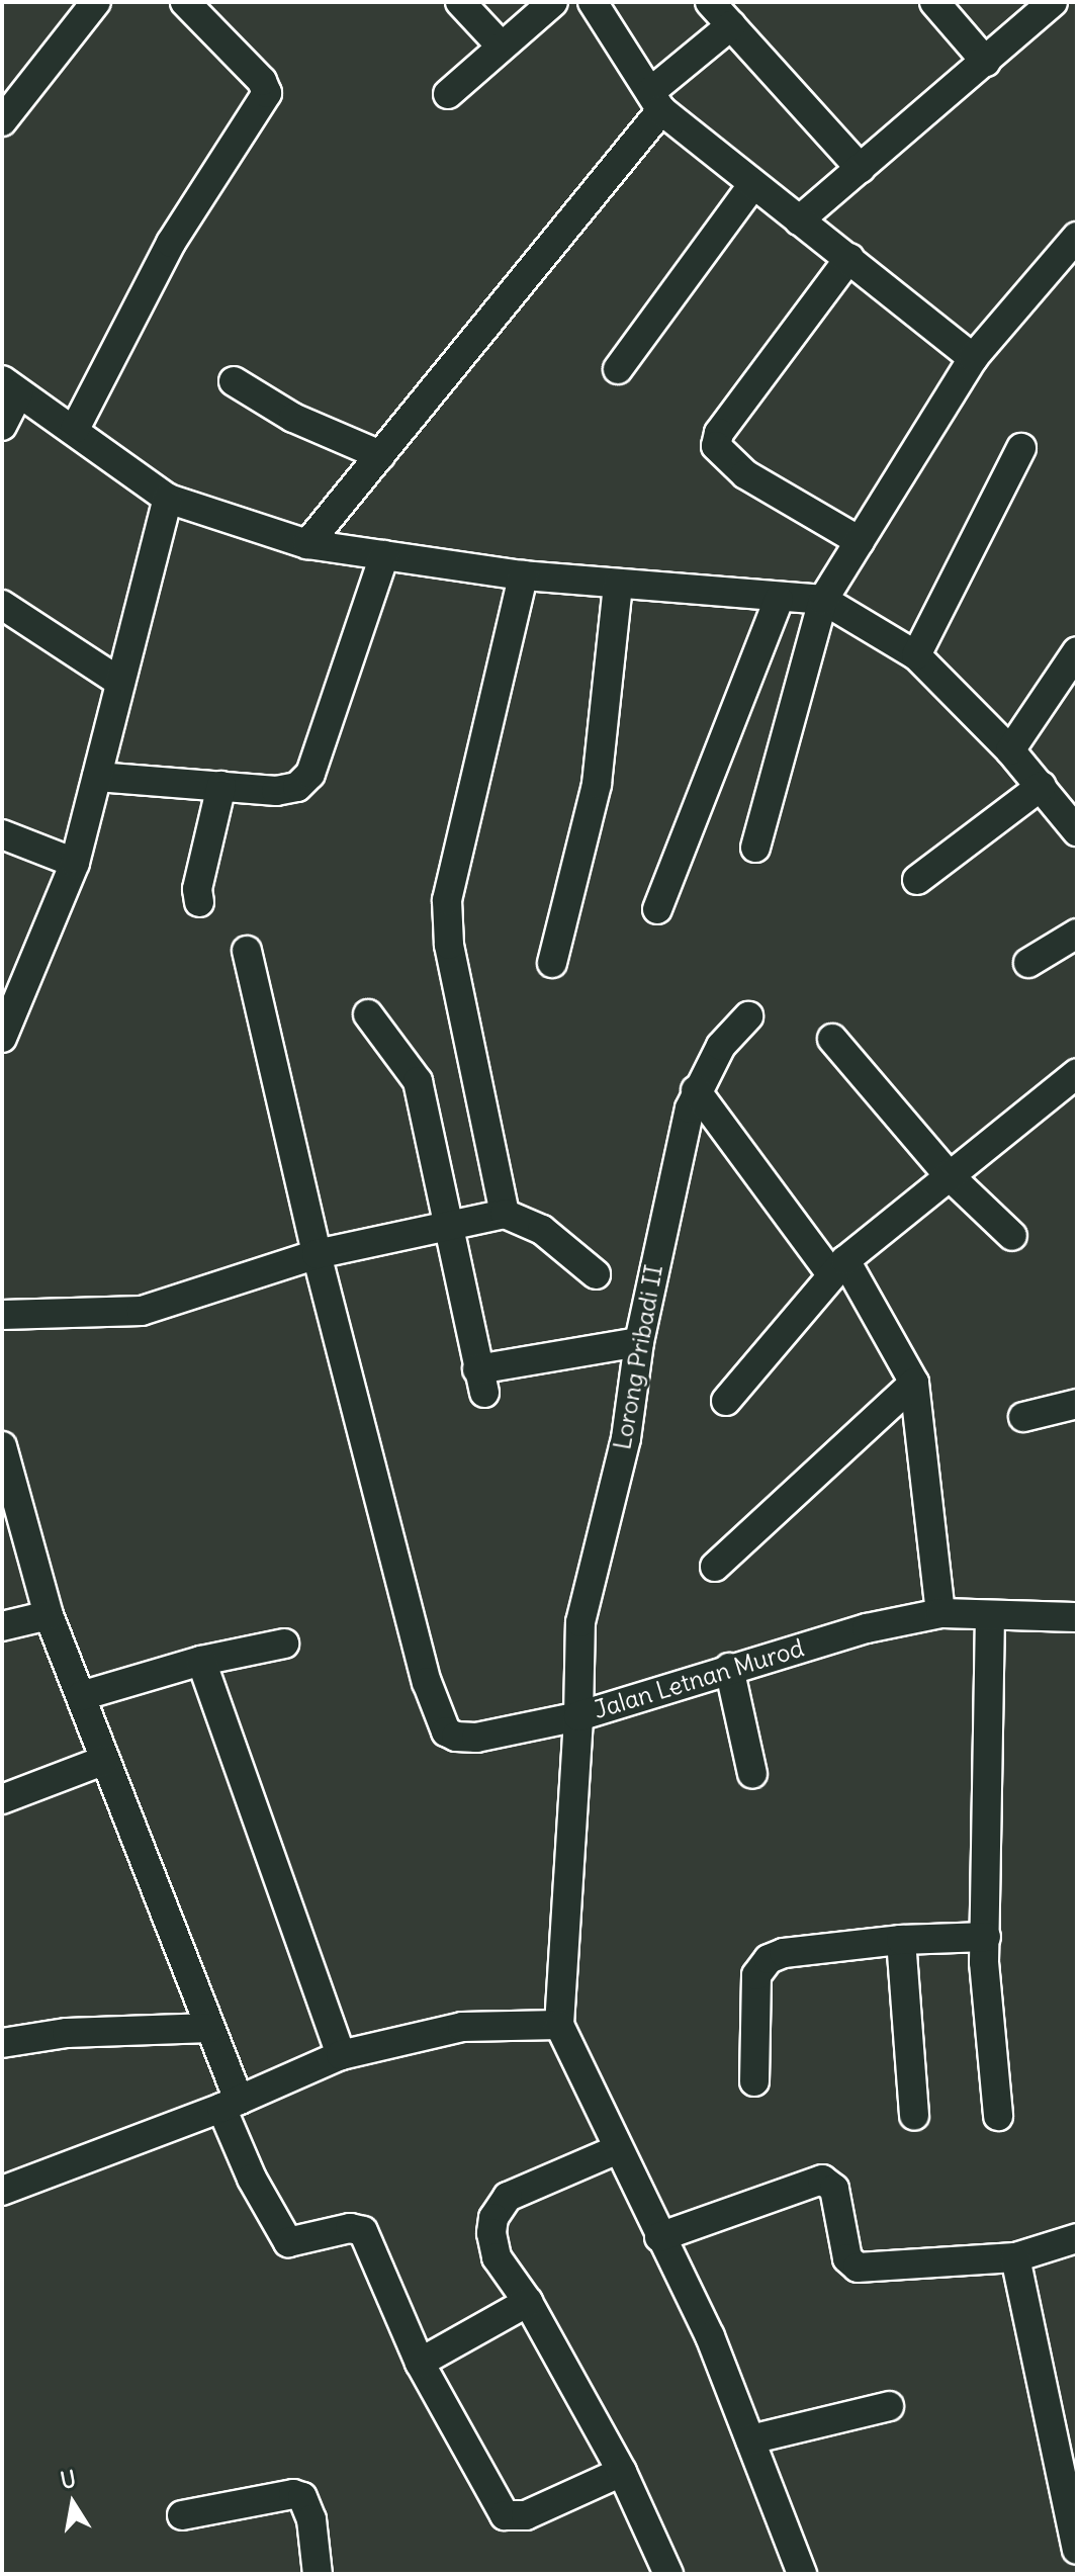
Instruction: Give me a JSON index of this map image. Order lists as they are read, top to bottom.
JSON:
{
  "streets": {
    "street": ["Lorong Pribadi II", "Jalan Letnan Murod"]
  },
  "crossings": [
    ["Lorong Pribadi II", "Jalan Letnan Murod"]
  ],
  "north": "top"
}
